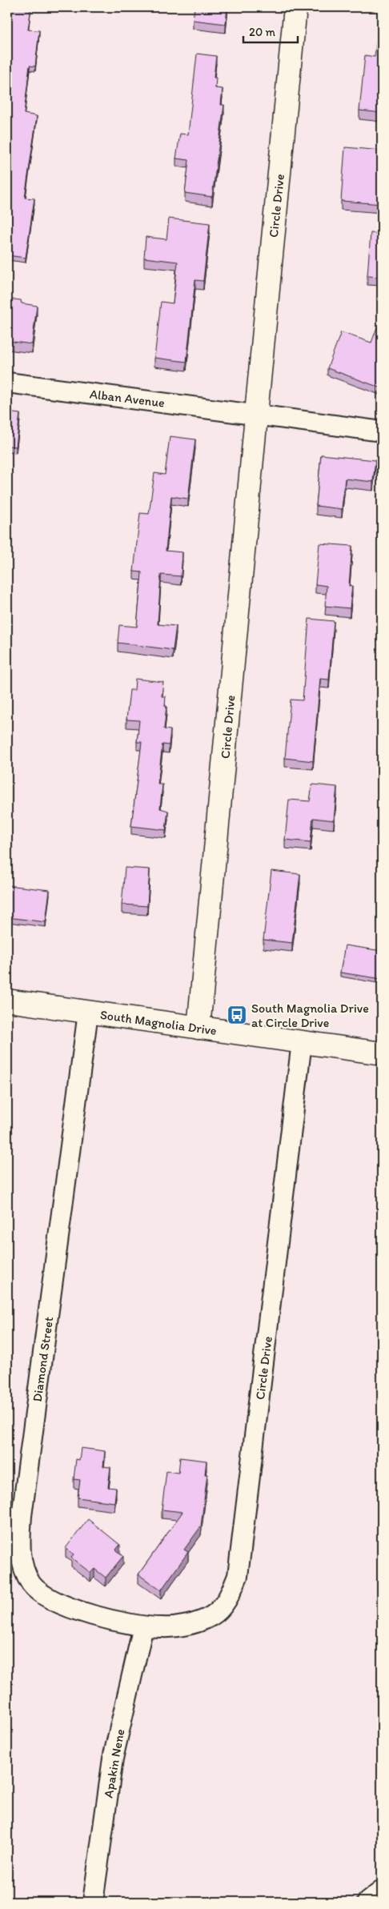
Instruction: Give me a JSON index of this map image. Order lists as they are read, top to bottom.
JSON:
{
  "streets": {
    "street": [
      "Circle Drive",
      "Alban Avenue",
      "South Magnolia Drive",
      "Diamond Street",
      "Apakin Nene"
    ]
  },
  "crossings": [
    ["Circle Drive", "Alban Avenue"],
    ["Circle Drive", "South Magnolia Drive"],
    ["Circle Drive", "Diamond Street"],
    ["Circle Drive", "Apakin Nene"],
    ["South Magnolia Drive", "Diamond Street"],
    ["Diamond Street", "Apakin Nene"]
  ],
  "places": {
    "bus stop": ["South Magnolia Drive at Circle Drive"]
  },
  "scale_bar": "20 m"
}
